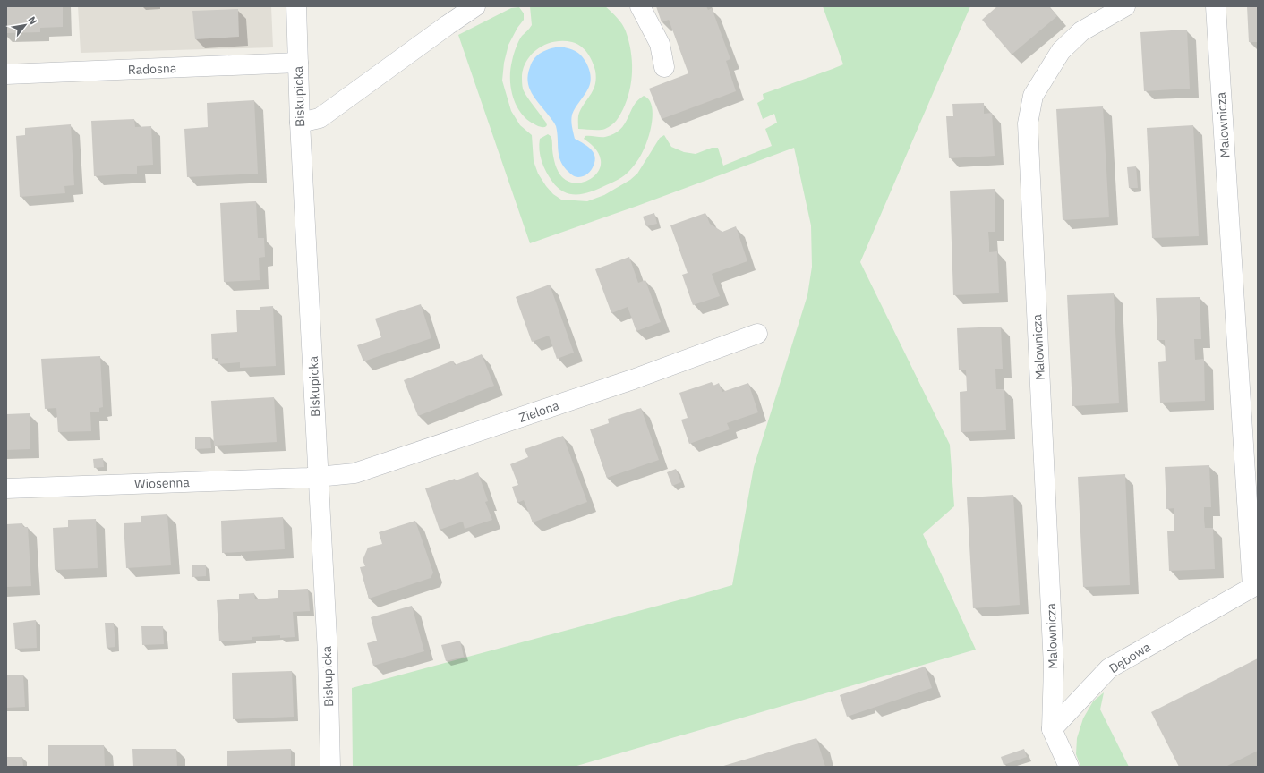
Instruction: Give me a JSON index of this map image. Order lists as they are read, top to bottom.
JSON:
{
  "streets": {
    "street": [
      "Radosna",
      "Biskupicka",
      "Malownicza",
      "Zielona",
      "Wiosenna",
      "Dębowa"
    ]
  },
  "crossings": [
    ["Radosna", "Biskupicka"],
    ["Biskupicka", "Zielona"],
    ["Biskupicka", "Wiosenna"],
    ["Malownicza", "Dębowa"],
    ["Zielona", "Wiosenna"]
  ],
  "north": "top right"
}
